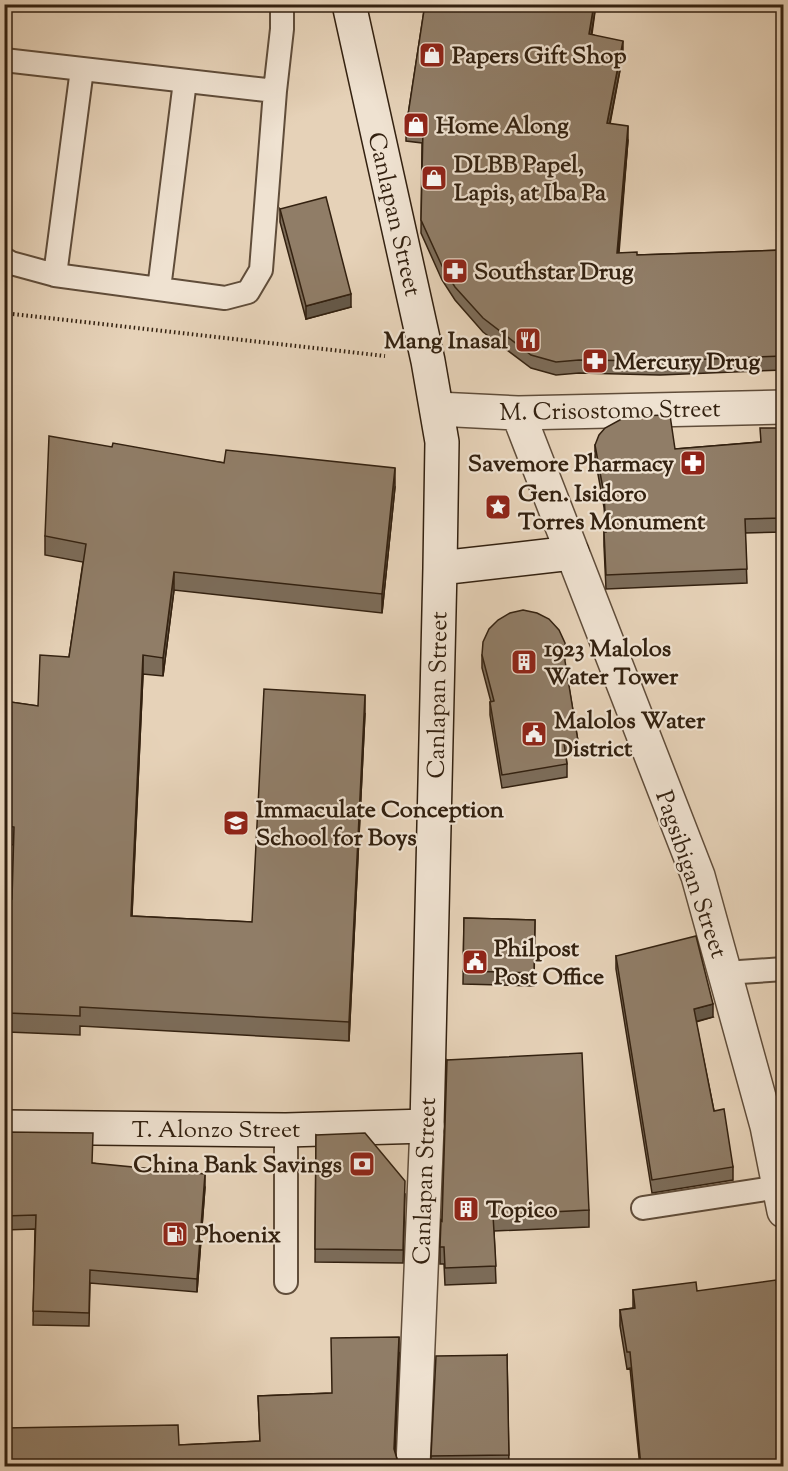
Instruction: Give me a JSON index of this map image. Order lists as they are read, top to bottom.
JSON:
{
  "streets": {
    "main road": [
      "Canlapan Street",
      "M. Crisostomo Street",
      "Pagsibigan Street",
      "T. Alonzo Street"
    ]
  },
  "crossings": [
    ["Canlapan Street", "M. Crisostomo Street"],
    ["Canlapan Street", "T. Alonzo Street"],
    ["M. Crisostomo Street", "Pagsibigan Street"]
  ],
  "places": {
    "shop": ["Papers Gift Shop", "Home Along", "DLBB Papel, Lapis, at Iba Pa"],
    "pharmacy": ["Southstar Drug", "Mercury Drug", "Savemore Pharmacy"],
    "restaurant": ["Mang Inasal"],
    "place": ["Gen. Isidoro Torres Monument"],
    "building": ["1923 Malolos Water Tower", "Topico"],
    "public building": ["Malolos Water District", "Philpost Post Office"],
    "school or university": ["Immaculate Conception School for Boys"],
    "bank": ["China Bank Savings"],
    "fuel station": ["Phoenix"]
  }
}
